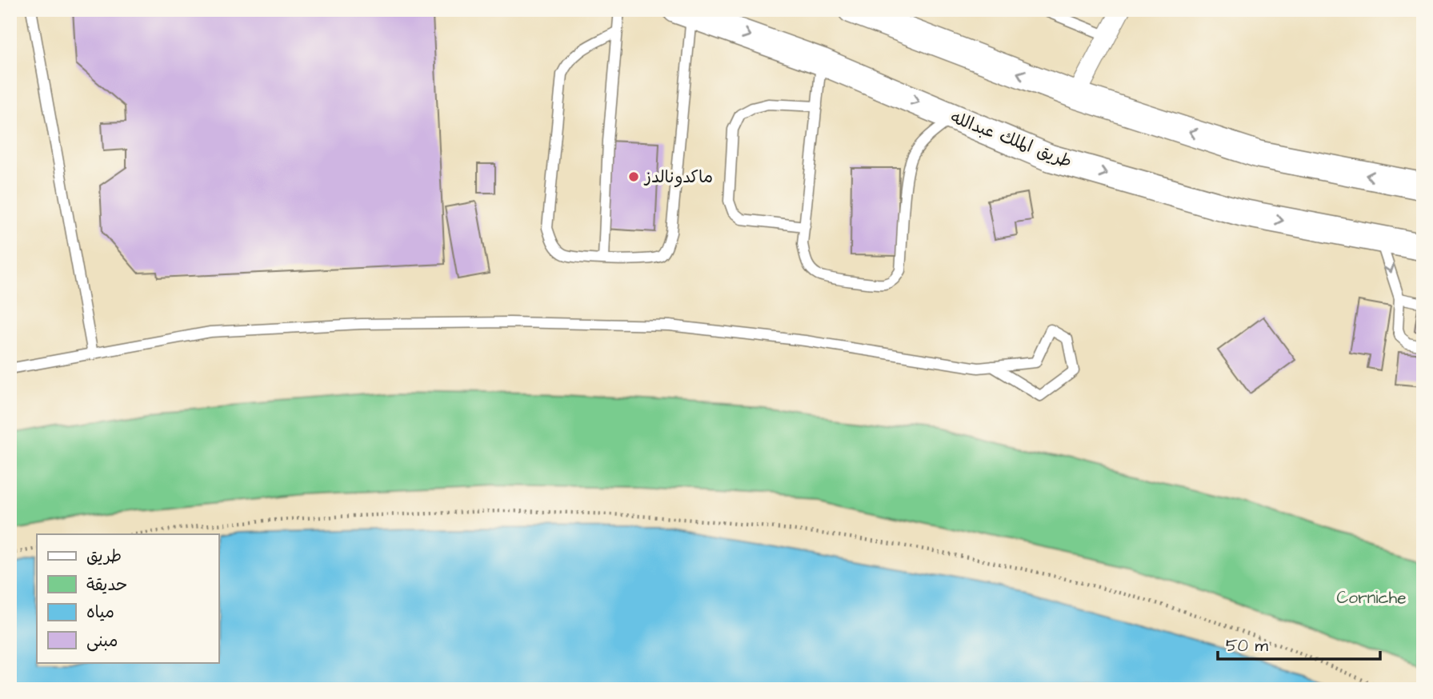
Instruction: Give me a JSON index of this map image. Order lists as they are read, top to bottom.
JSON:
{
  "streets": {
    "street": ["طريق الملك عبدالله"]
  },
  "parks": ["Corniche"],
  "places": ["ماكدونالدز"],
  "legend": [
    "طريق",
    "حديقة",
    "مياه",
    "مبنى"
  ],
  "scale_bar": "50 m"
}
